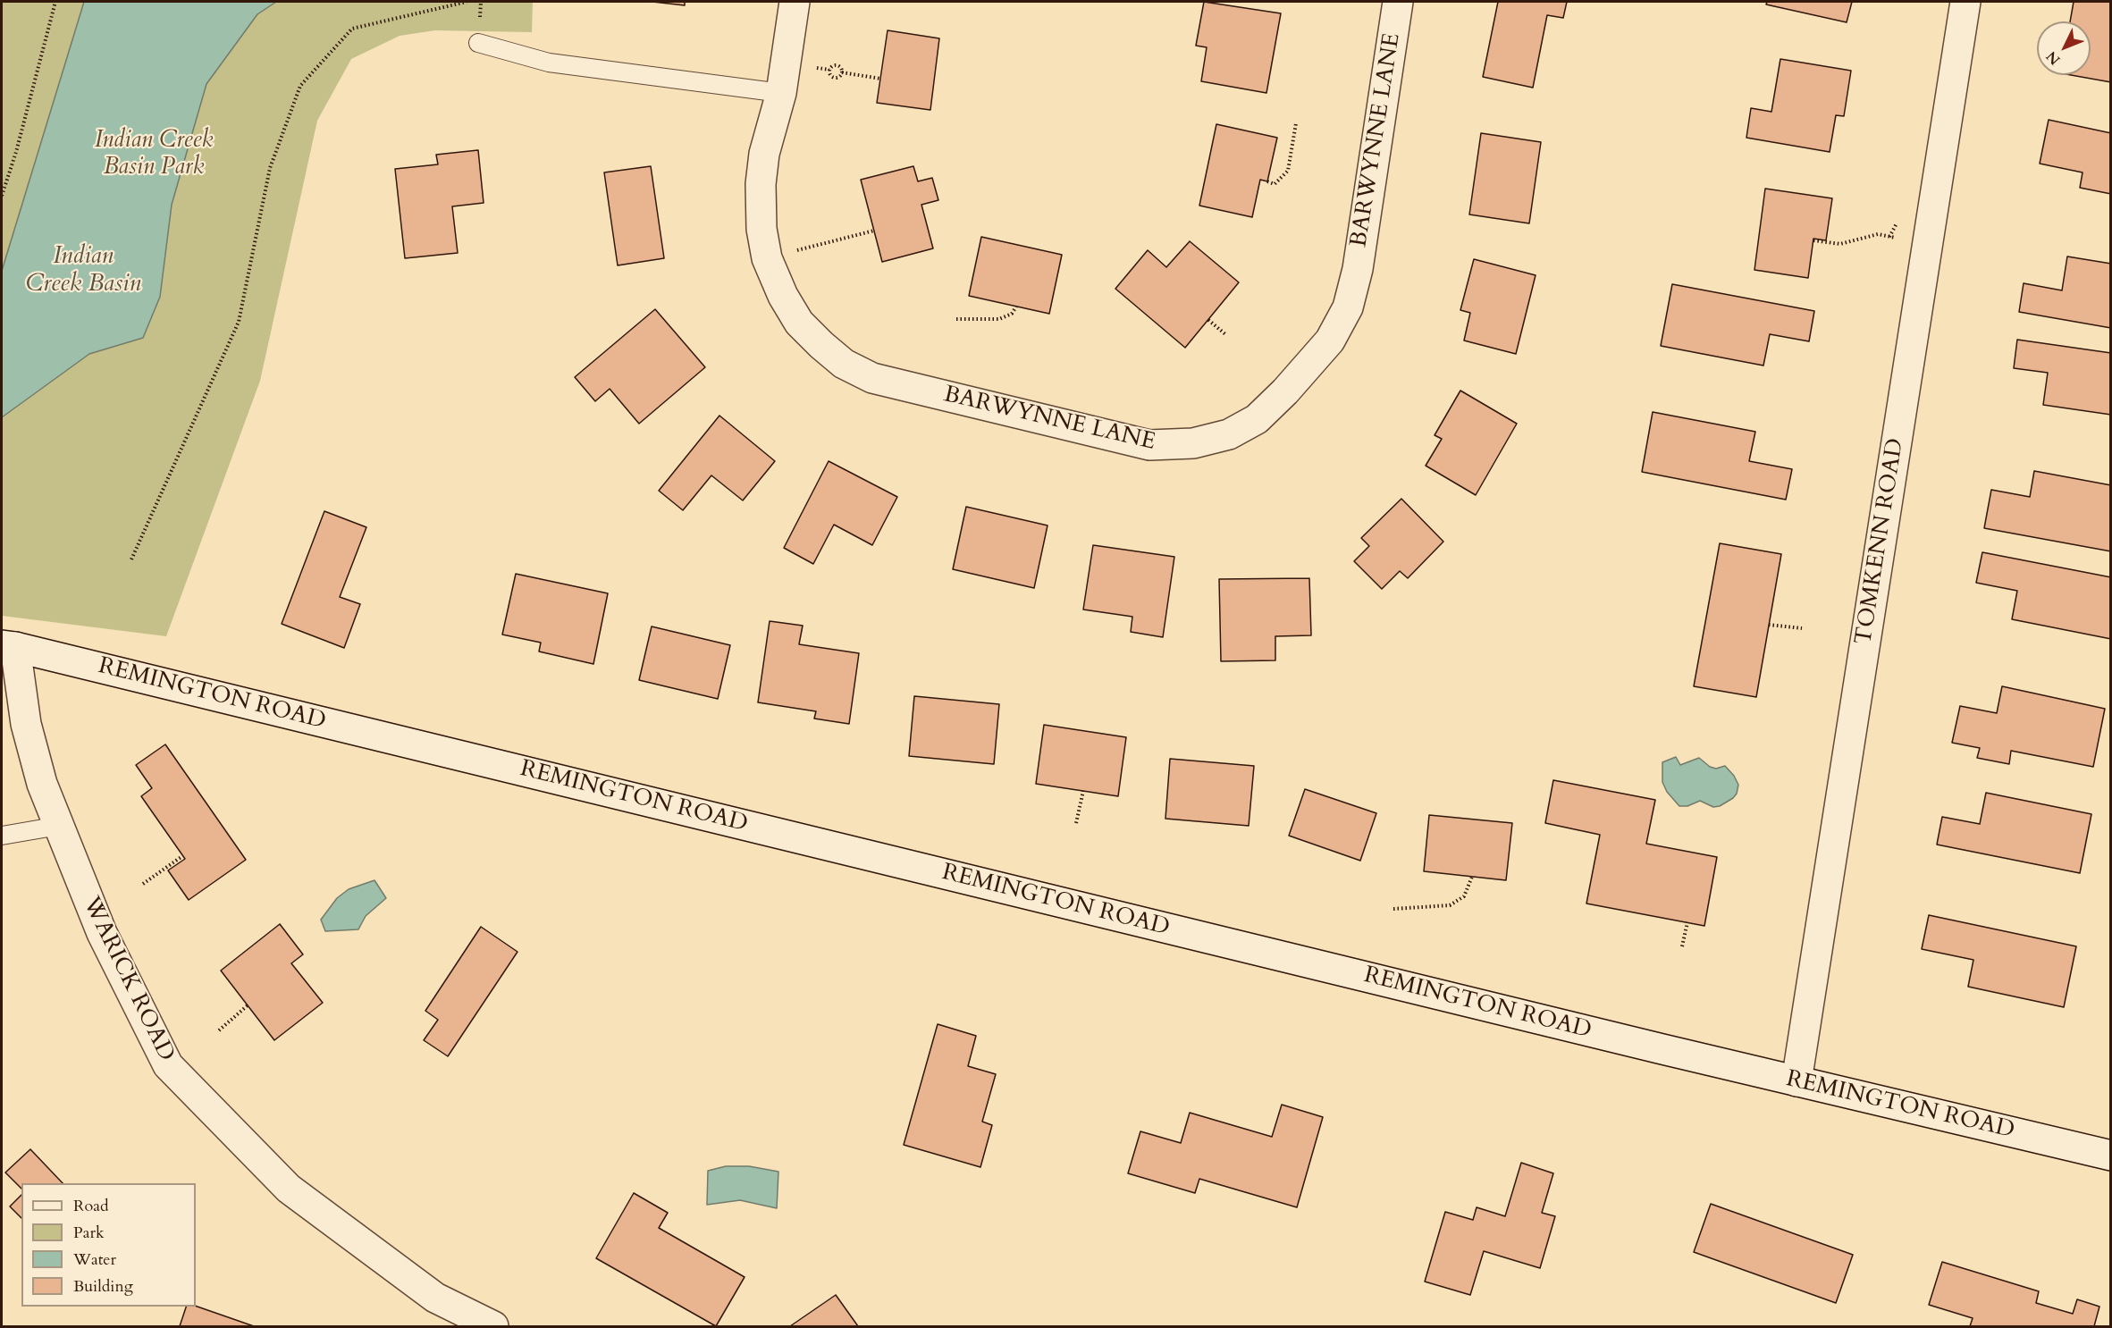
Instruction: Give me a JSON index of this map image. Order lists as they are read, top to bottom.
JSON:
{
  "streets": {
    "street": [
      "BARWYNNE LANE",
      "TOMKENN ROAD",
      "REMINGTON ROAD",
      "WARICK ROAD"
    ]
  },
  "crossings": [
    ["TOMKENN ROAD", "REMINGTON ROAD"],
    ["REMINGTON ROAD", "WARICK ROAD"]
  ],
  "water": ["Indian Creek Basin"],
  "parks": ["Indian Creek Basin Park"],
  "legend": [
    "Road",
    "Park",
    "Water",
    "Building"
  ],
  "north": "bottom left"
}
